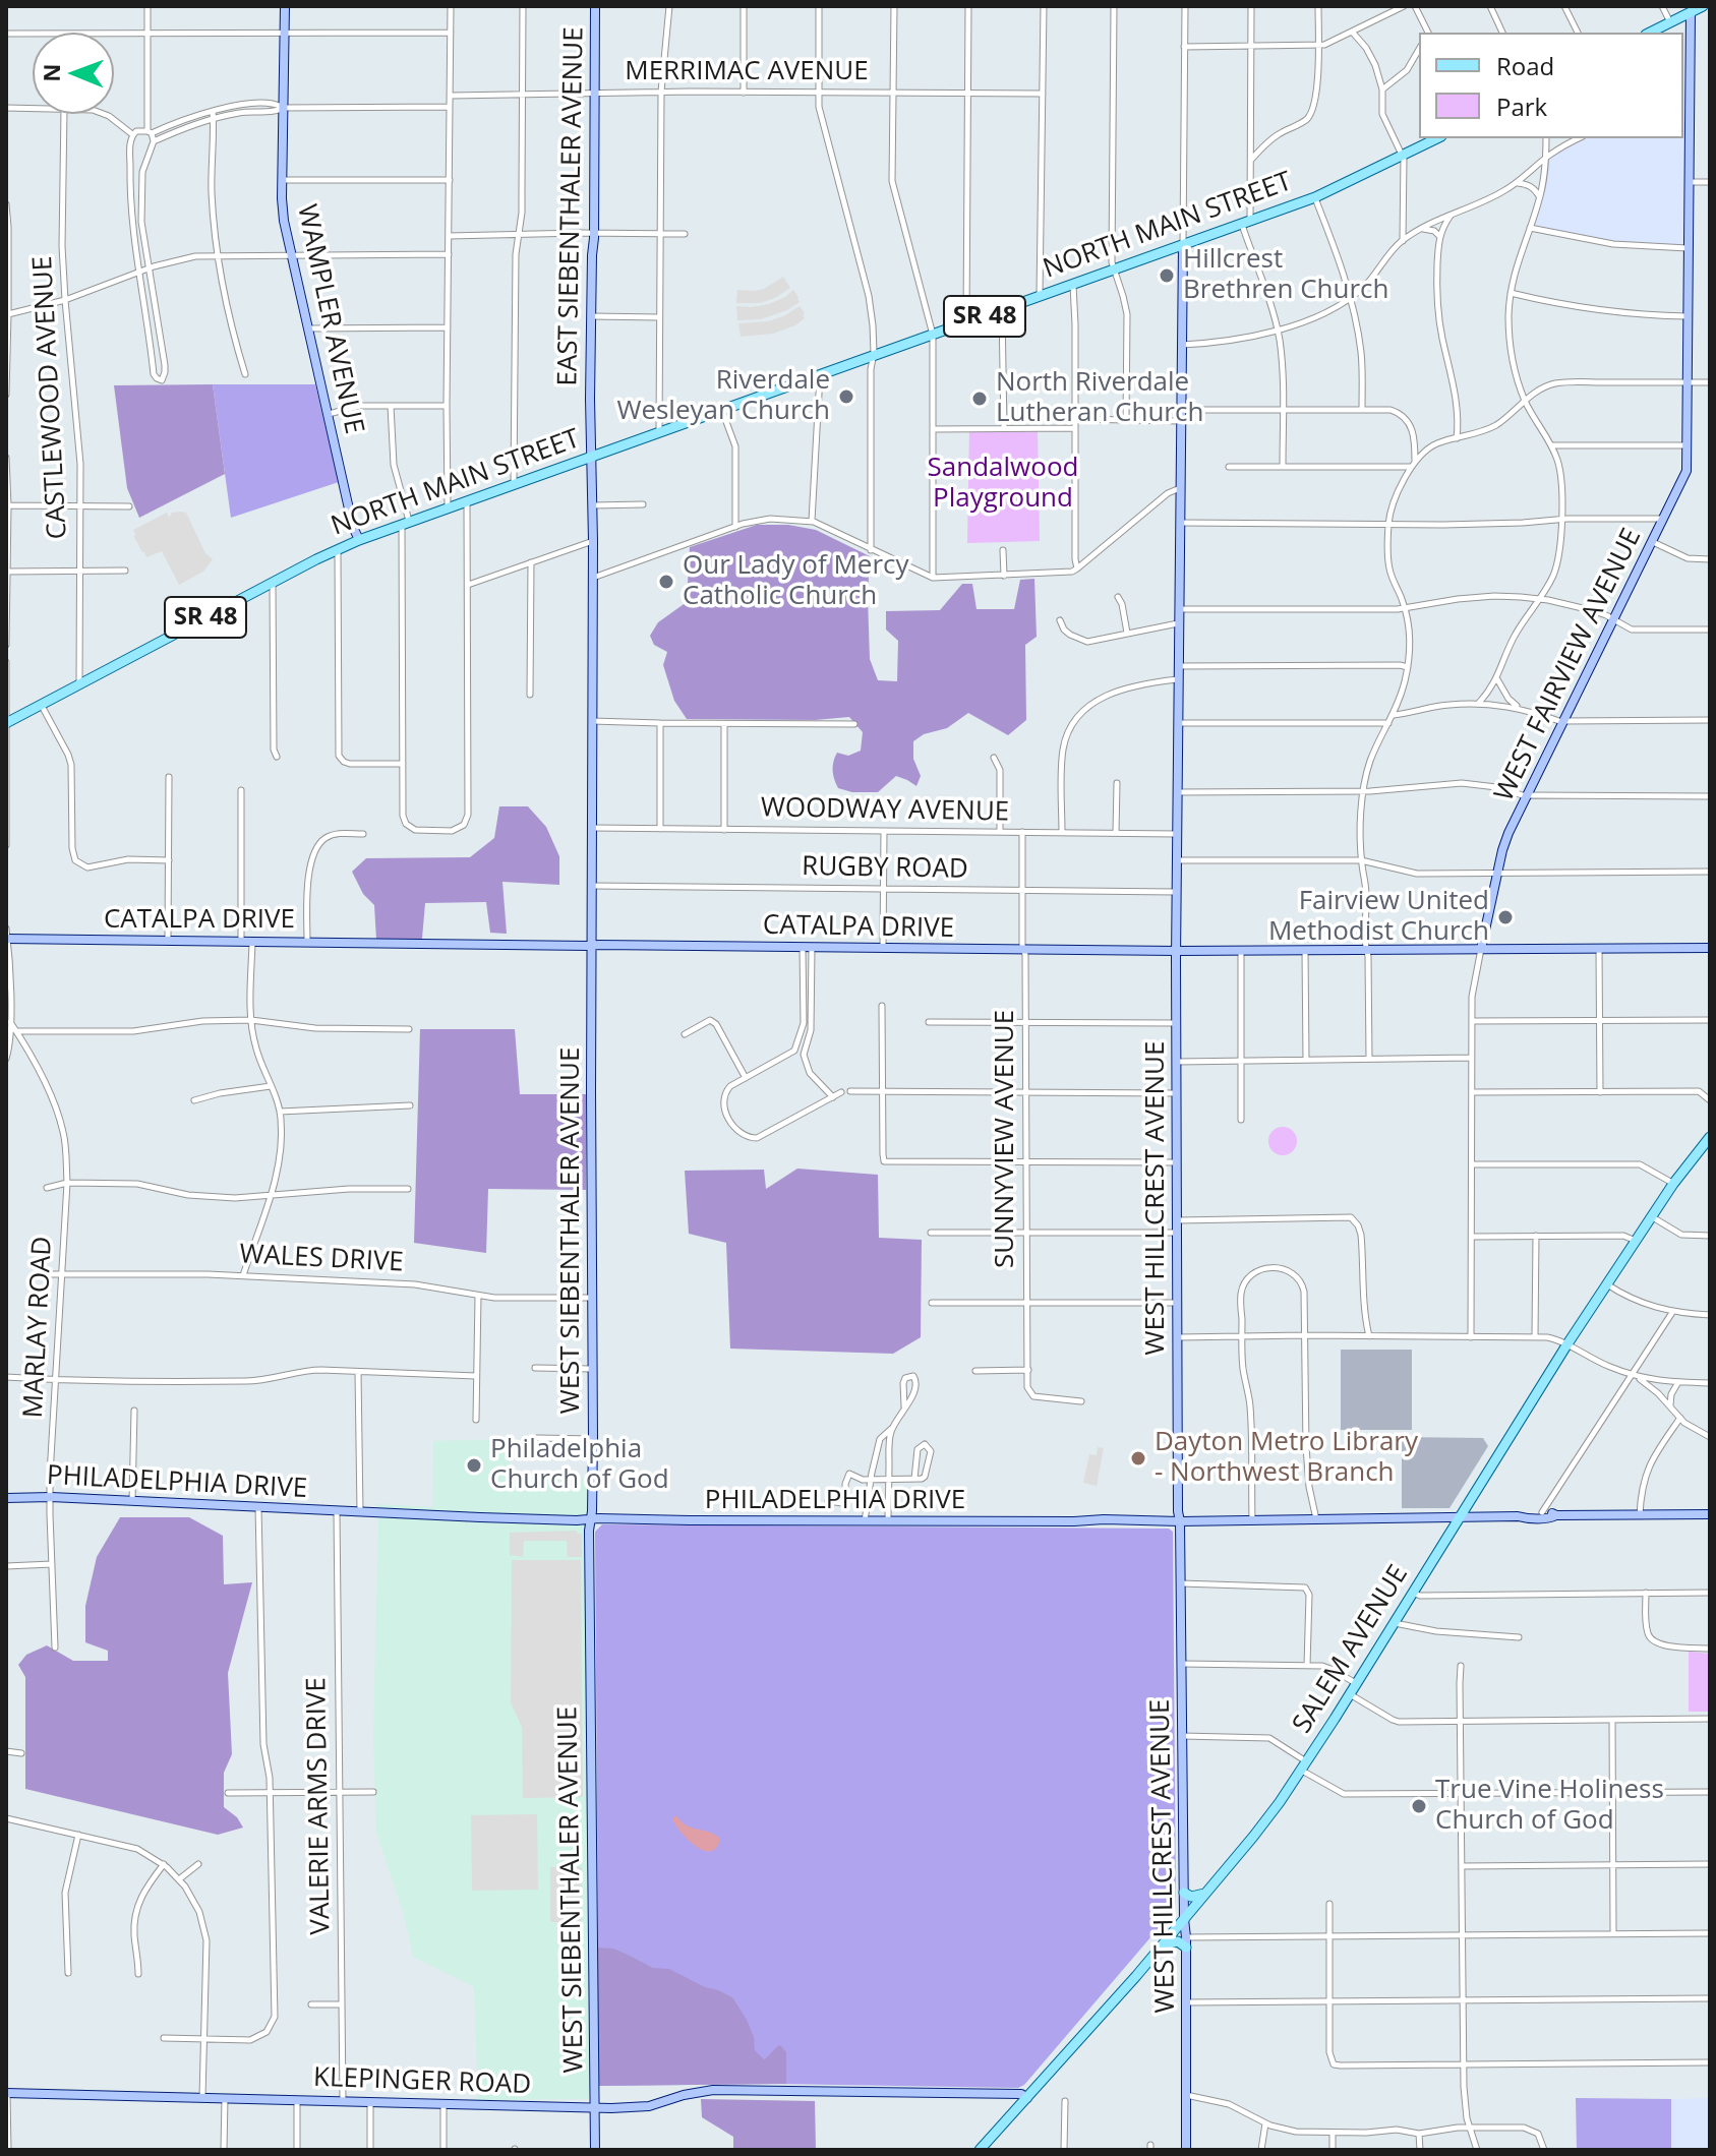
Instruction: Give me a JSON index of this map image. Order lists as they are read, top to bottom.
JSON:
{
  "streets": {
    "main road": ["NORTH MAIN STREET", "SR 48", "SALEM AVENUE"],
    "street": [
      "MERRIMAC AVENUE",
      "EAST SIEBENTHALER AVENUE",
      "WAMPLER AVENUE",
      "CASTLEWOOD AVENUE",
      "WEST FAIRVIEW AVENUE",
      "WOODWAY AVENUE",
      "RUGBY ROAD",
      "CATALPA DRIVE",
      "SUNNYVIEW AVENUE",
      "WEST HILLCREST AVENUE",
      "WEST SIEBENTHALER AVENUE",
      "WALES DRIVE",
      "MARLAY ROAD",
      "PHILADELPHIA DRIVE",
      "VALERIE ARMS DRIVE",
      "KLEPINGER ROAD"
    ]
  },
  "crossings": [
    ["MERRIMAC AVENUE", "EAST SIEBENTHALER AVENUE"],
    ["EAST SIEBENTHALER AVENUE", "NORTH MAIN STREET"],
    ["EAST SIEBENTHALER AVENUE", "WEST SIEBENTHALER AVENUE"],
    ["NORTH MAIN STREET", "WAMPLER AVENUE"],
    ["NORTH MAIN STREET", "CASTLEWOOD AVENUE"],
    ["NORTH MAIN STREET", "WEST HILLCREST AVENUE"],
    ["NORTH MAIN STREET", "WEST SIEBENTHALER AVENUE"],
    ["WEST FAIRVIEW AVENUE", "CATALPA DRIVE"],
    ["WOODWAY AVENUE", "SUNNYVIEW AVENUE"],
    ["WOODWAY AVENUE", "WEST HILLCREST AVENUE"],
    ["WOODWAY AVENUE", "WEST SIEBENTHALER AVENUE"],
    ["RUGBY ROAD", "SUNNYVIEW AVENUE"],
    ["RUGBY ROAD", "WEST HILLCREST AVENUE"],
    ["RUGBY ROAD", "WEST SIEBENTHALER AVENUE"],
    ["CATALPA DRIVE", "SUNNYVIEW AVENUE"],
    ["CATALPA DRIVE", "WEST HILLCREST AVENUE"],
    ["CATALPA DRIVE", "WEST SIEBENTHALER AVENUE"],
    ["WEST HILLCREST AVENUE", "PHILADELPHIA DRIVE"],
    ["WEST HILLCREST AVENUE", "SALEM AVENUE"],
    ["WEST SIEBENTHALER AVENUE", "WALES DRIVE"],
    ["WEST SIEBENTHALER AVENUE", "PHILADELPHIA DRIVE"],
    ["WEST SIEBENTHALER AVENUE", "KLEPINGER ROAD"],
    ["WALES DRIVE", "MARLAY ROAD"],
    ["MARLAY ROAD", "PHILADELPHIA DRIVE"],
    ["PHILADELPHIA DRIVE", "SALEM AVENUE"],
    ["PHILADELPHIA DRIVE", "VALERIE ARMS DRIVE"],
    ["SALEM AVENUE", "KLEPINGER ROAD"],
    ["VALERIE ARMS DRIVE", "KLEPINGER ROAD"]
  ],
  "parks": ["Sandalwood Playground"],
  "places": [
    "Hillcrest Brethren Church",
    "Riverdale Wesleyan Church",
    "North Riverdale Lutheran Church",
    "Our Lady of Mercy Catholic Church",
    "Fairview United Methodist Church",
    "Dayton Metro Library - Northwest Branch",
    "Philadelphia Church of God",
    "True Vine Holiness Church of God"
  ],
  "legend": ["Road", "Park"],
  "north": "left"
}
